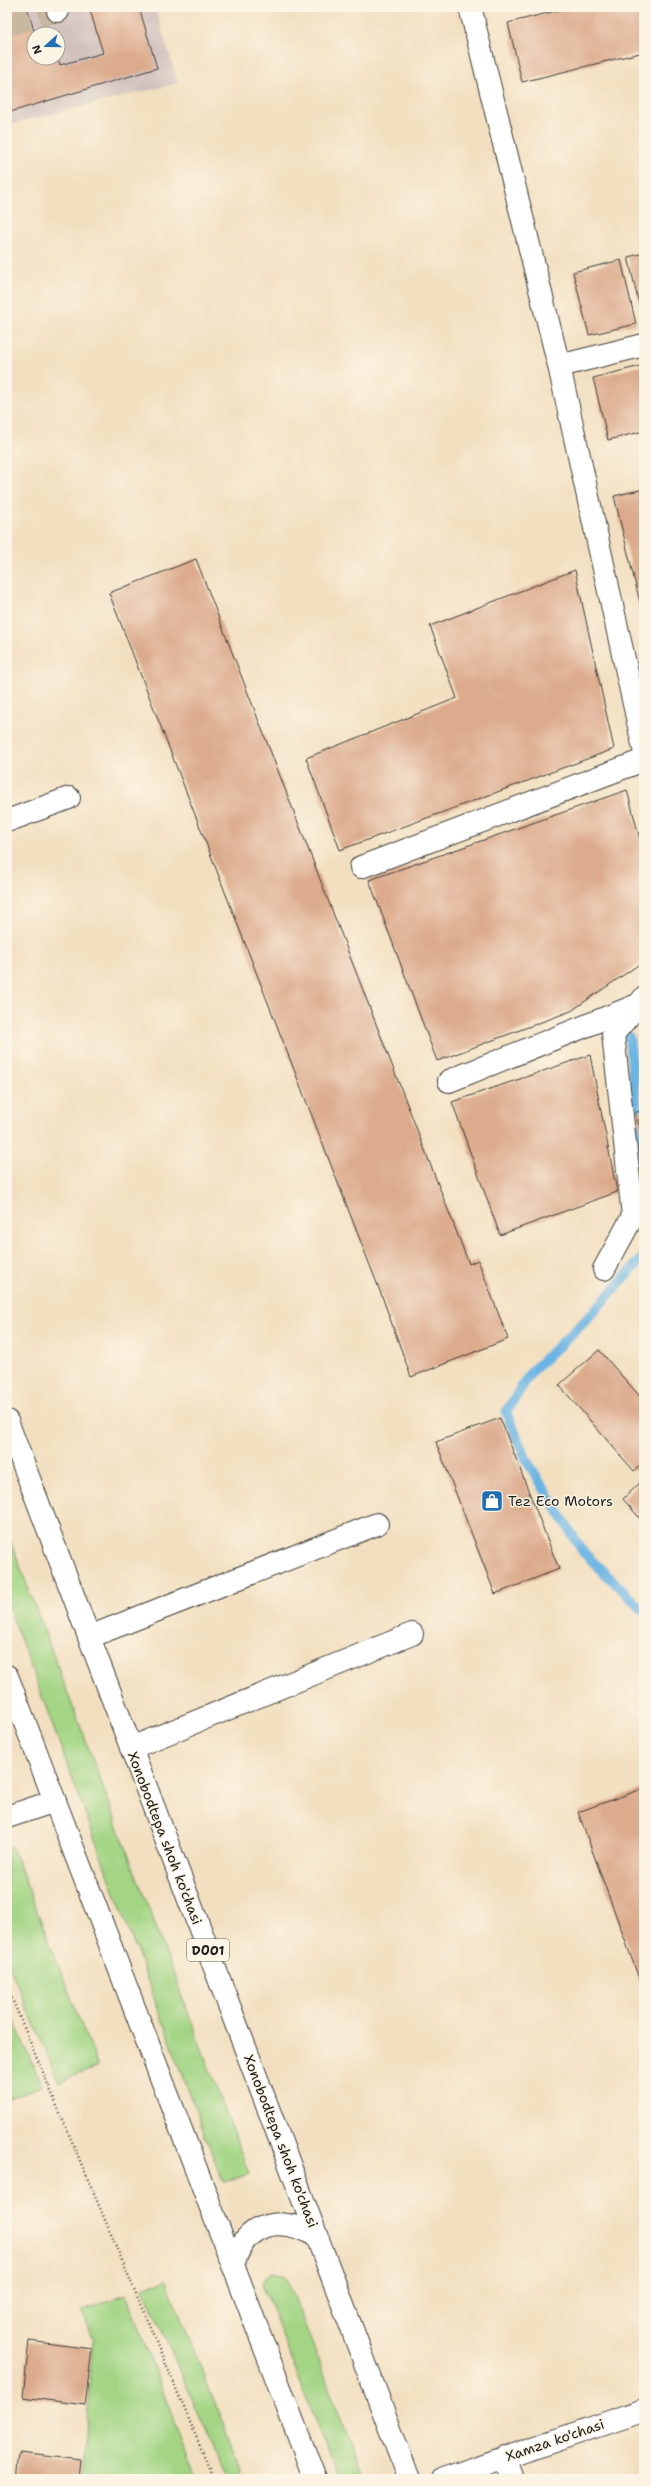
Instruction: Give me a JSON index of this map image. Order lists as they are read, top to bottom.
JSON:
{
  "streets": {
    "main road": ["Xonobodtepa shoh ko'chasi", "D001", "Xamza ko'chasi"]
  },
  "places": {
    "shop": ["Tez Eco Motors"]
  },
  "north": "left"
}
